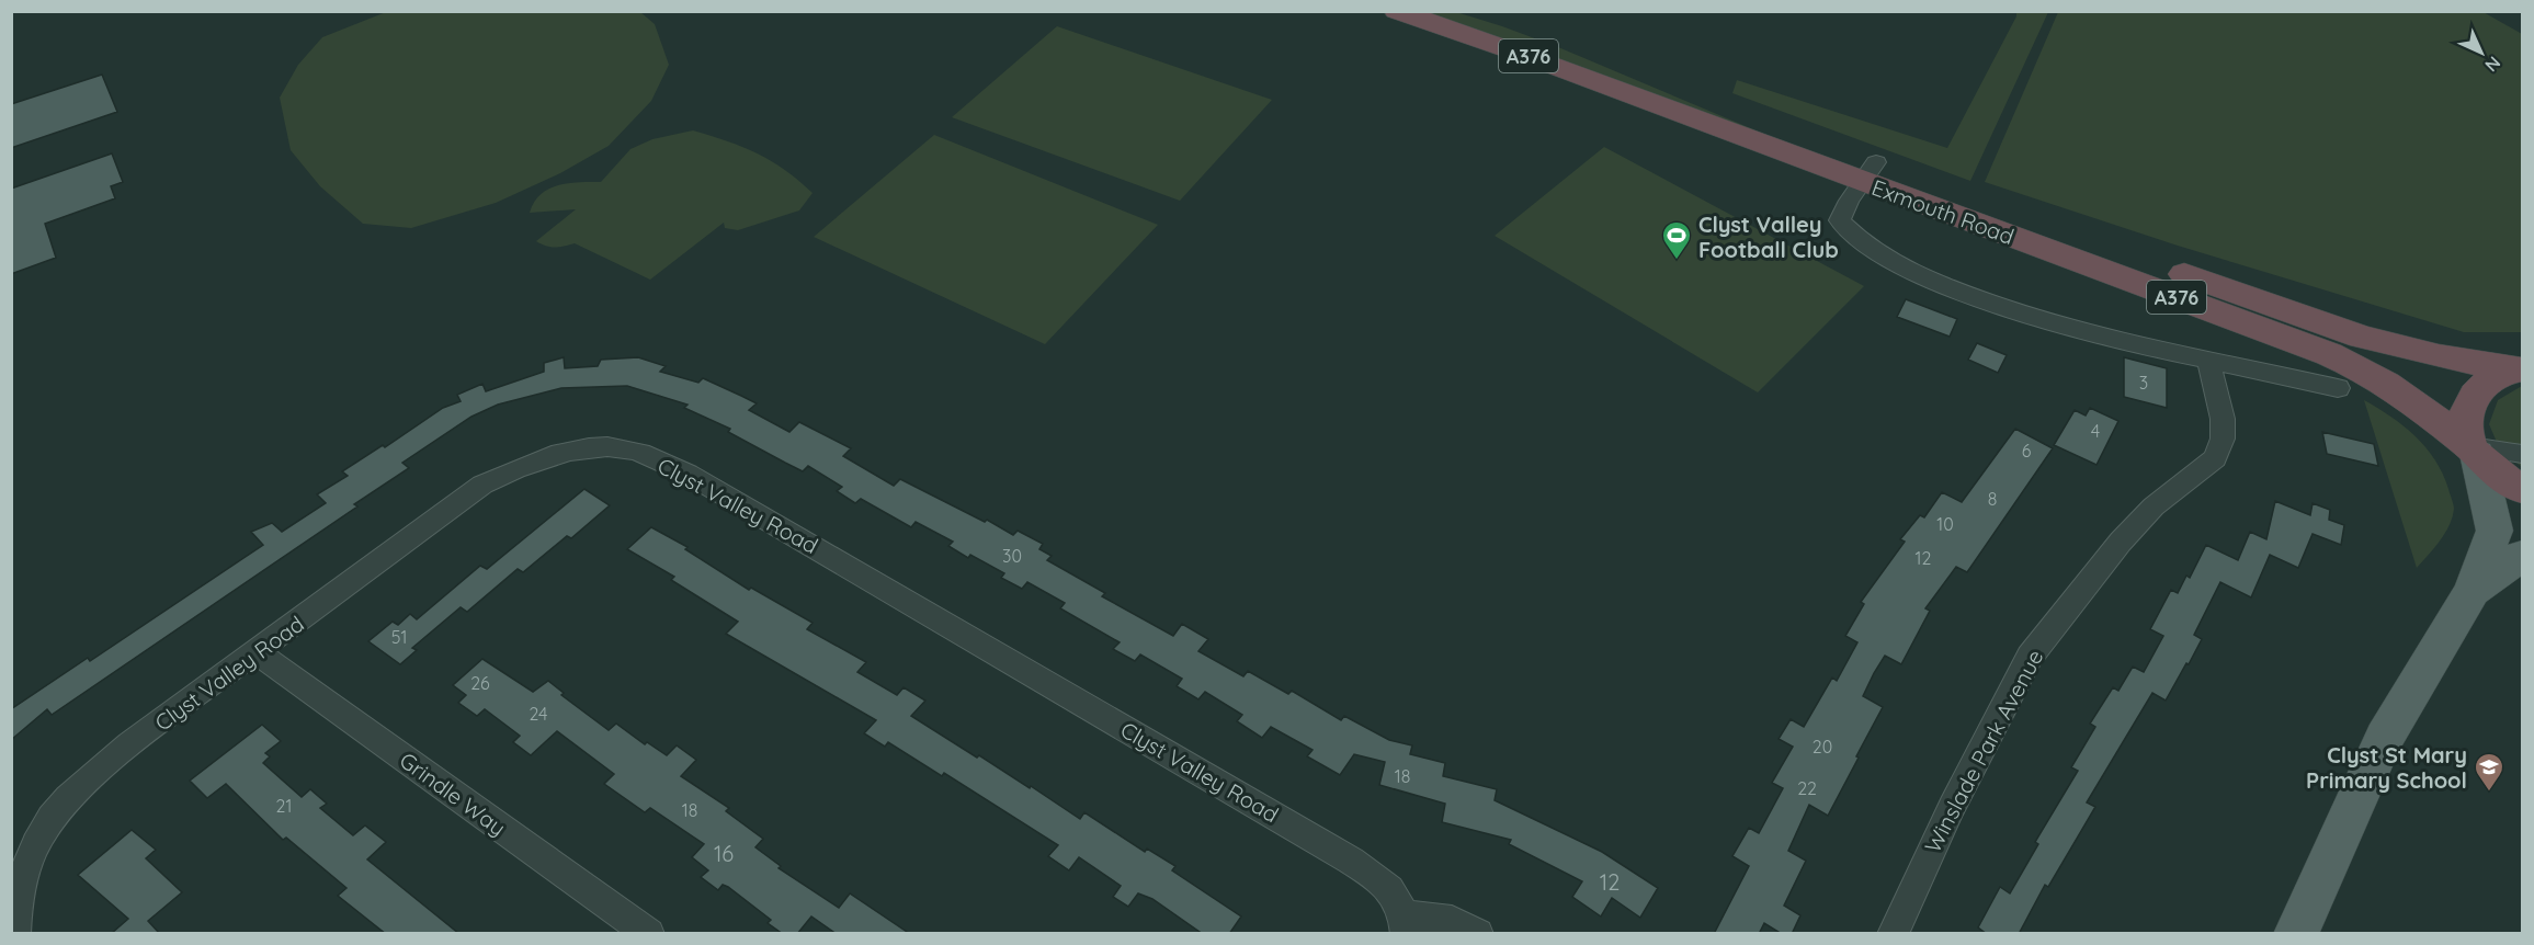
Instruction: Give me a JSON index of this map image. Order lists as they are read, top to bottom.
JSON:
{
  "streets": {
    "highway": ["A376", "Exmouth Road"],
    "street": ["Clyst Valley Road", "Winslade Park Avenue", "Grindle Way"]
  },
  "crossings": [
    ["A376", "Exmouth Road"],
    ["Clyst Valley Road", "Grindle Way"]
  ],
  "places": {
    "sports": ["Clyst Valley Football Club"],
    "school or university": ["Clyst St Mary Primary School"]
  },
  "house_numbers": [
    "3",
    "4",
    "6",
    "8",
    "10",
    "30",
    "12",
    "51",
    "26",
    "24",
    "20",
    "18",
    "22",
    "21",
    "18",
    "16",
    "12"
  ],
  "north": "bottom right"
}
